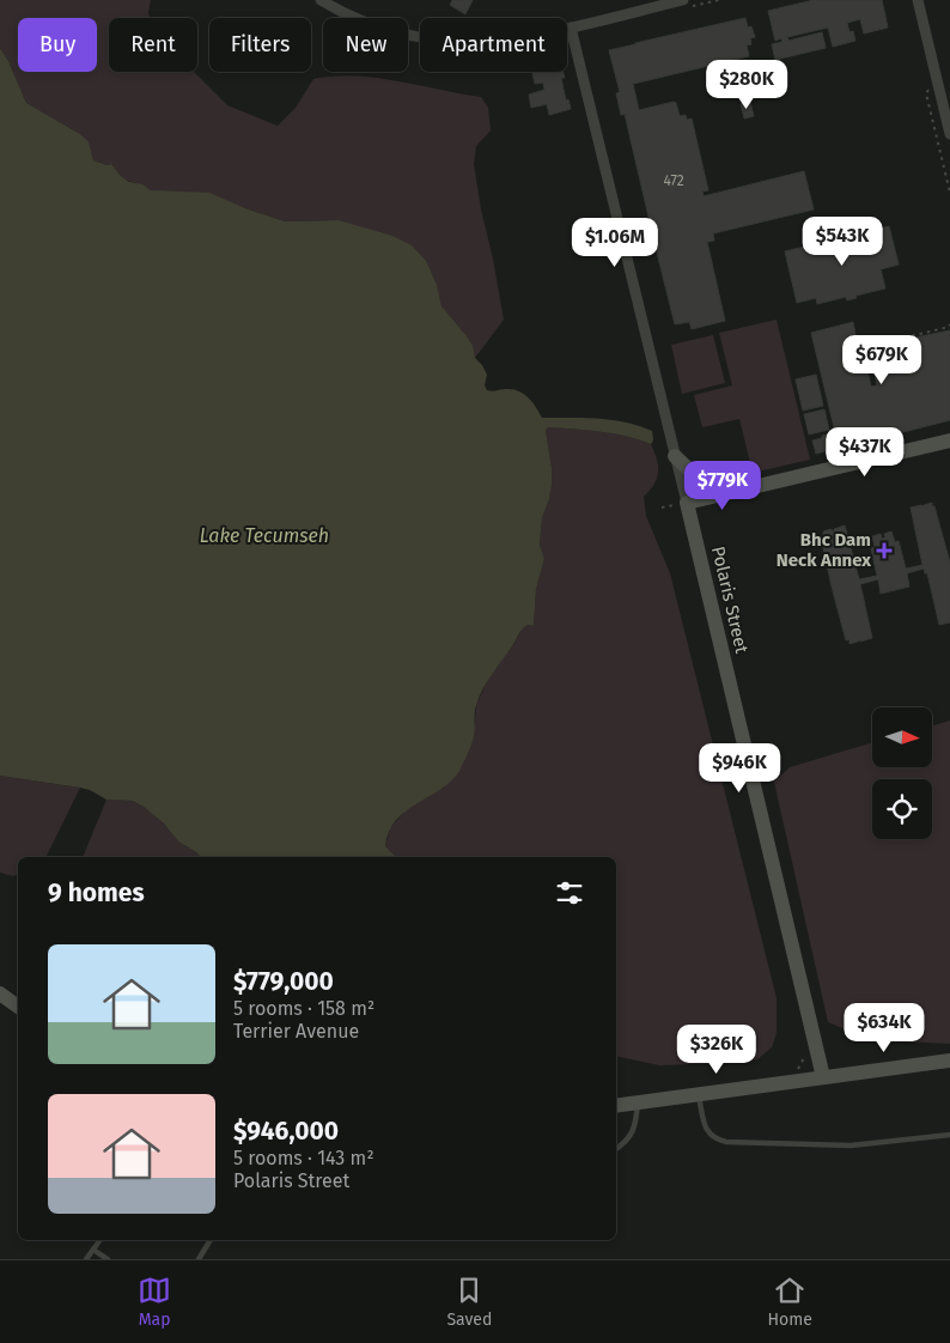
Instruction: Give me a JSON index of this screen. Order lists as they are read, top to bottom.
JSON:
{
  "streets": {
    "street": ["Polaris Street"]
  },
  "water": ["Lake Tecumseh"],
  "places": {
    "health": ["Bhc Dam Neck Annex"]
  },
  "house_numbers": ["472"],
  "north": "right",
  "page": {
    "chip": [
      "Buy",
      "Rent",
      "Filters",
      "New",
      "Apartment"
    ],
    "price": [
      "$280K",
      "$543K",
      "$1.06M",
      "$679K",
      "$437K",
      "$779K",
      "$946K",
      "$634K",
      "$326K"
    ],
    "heading": "9 homes",
    "list": [
      {
        "name": "$779,000",
        "note": "5 rooms · 158 m² · Terrier Avenue"
      },
      {
        "name": "$946,000",
        "note": "5 rooms · 143 m² · Polaris Street"
      }
    ],
    "tabs": ["Map", "Saved", "Home"]
  }
}
